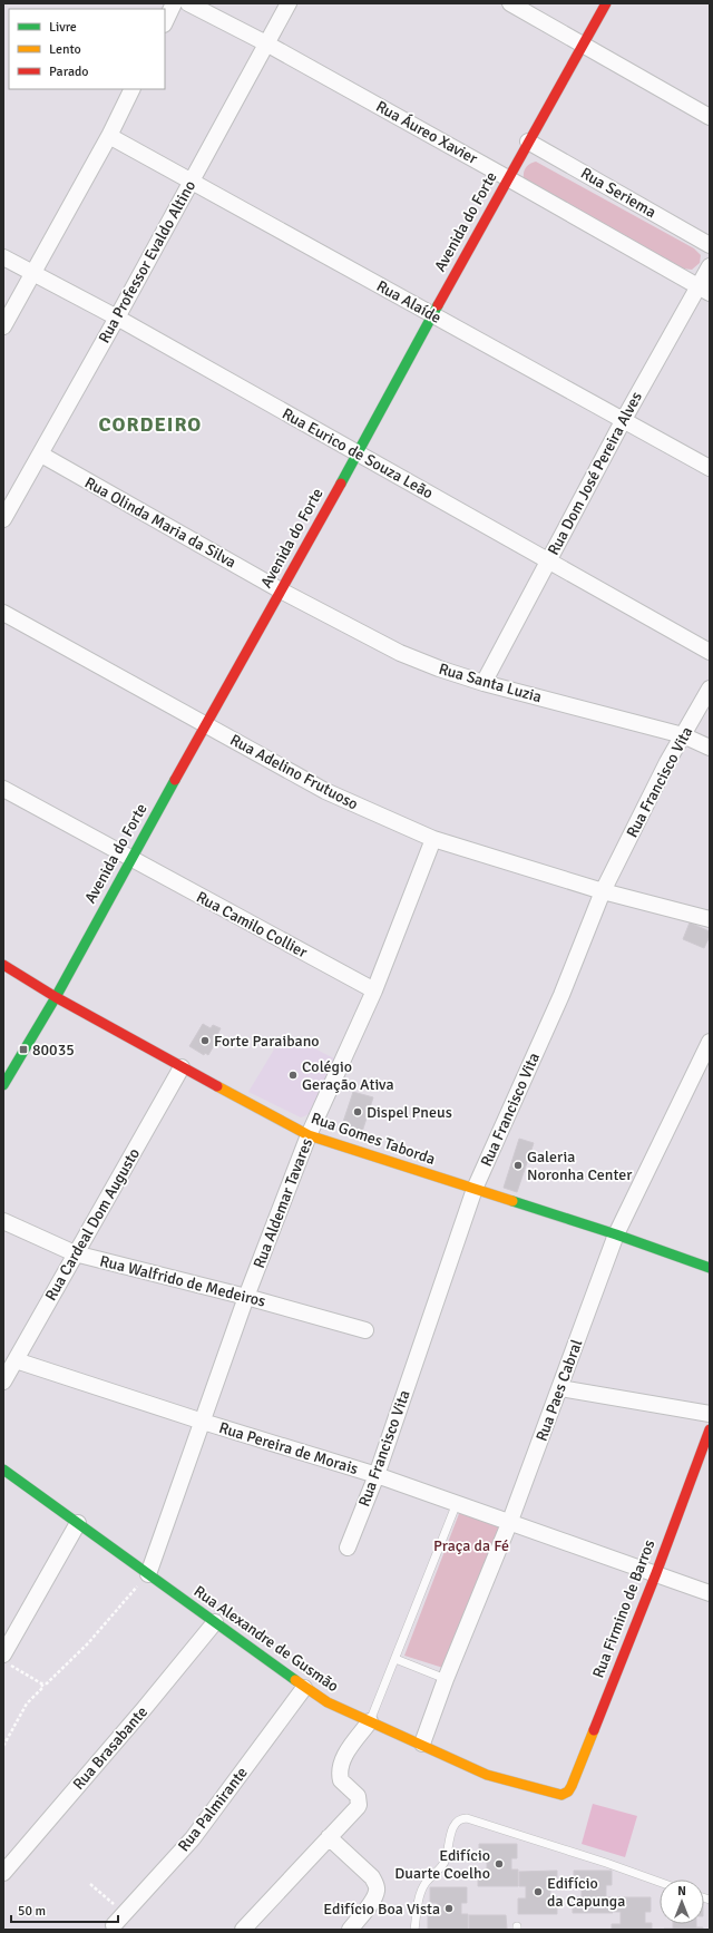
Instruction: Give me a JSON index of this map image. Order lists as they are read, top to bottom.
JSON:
{
  "streets": {
    "street": [
      "Rua Áureo Xavier",
      "Rua Seriema",
      "Avenida do Forte",
      "Rua Professor Evaldo Altino",
      "Rua Alaíde",
      "Rua Eurico de Souza Leão",
      "Rua Dom José Pereira Alves",
      "Rua Olinda Maria da Silva",
      "Rua Santa Luzia",
      "Rua Adelino Frutuoso",
      "Rua Francisco Vita",
      "Rua Camilo Collier",
      "Rua Gomes Taborda",
      "Rua Aldemar Tavares",
      "Rua Cardeal Dom Augusto",
      "Rua Walfrido de Medeiros",
      "Rua Paes Cabral",
      "Rua Pereira de Morais",
      "Rua Firmino de Barros",
      "Rua Alexandre de Gusmão",
      "Rua Brasabante",
      "Rua Palmirante"
    ]
  },
  "crossings": [
    ["Rua Áureo Xavier", "Avenida do Forte"],
    ["Rua Áureo Xavier", "Rua Professor Evaldo Altino"],
    ["Rua Áureo Xavier", "Rua Dom José Pereira Alves"],
    ["Rua Seriema", "Avenida do Forte"],
    ["Avenida do Forte", "Rua Alaíde"],
    ["Avenida do Forte", "Rua Eurico de Souza Leão"],
    ["Avenida do Forte", "Rua Olinda Maria da Silva"],
    ["Avenida do Forte", "Rua Santa Luzia"],
    ["Avenida do Forte", "Rua Adelino Frutuoso"],
    ["Avenida do Forte", "Rua Camilo Collier"],
    ["Avenida do Forte", "Rua Gomes Taborda"],
    ["Rua Professor Evaldo Altino", "Rua Alaíde"],
    ["Rua Professor Evaldo Altino", "Rua Eurico de Souza Leão"],
    ["Rua Professor Evaldo Altino", "Rua Olinda Maria da Silva"],
    ["Rua Alaíde", "Rua Dom José Pereira Alves"],
    ["Rua Eurico de Souza Leão", "Rua Dom José Pereira Alves"],
    ["Rua Dom José Pereira Alves", "Rua Santa Luzia"],
    ["Rua Olinda Maria da Silva", "Rua Santa Luzia"],
    ["Rua Santa Luzia", "Rua Francisco Vita"],
    ["Rua Adelino Frutuoso", "Rua Francisco Vita"],
    ["Rua Adelino Frutuoso", "Rua Aldemar Tavares"],
    ["Rua Francisco Vita", "Rua Gomes Taborda"],
    ["Rua Francisco Vita", "Rua Pereira de Morais"],
    ["Rua Camilo Collier", "Rua Aldemar Tavares"],
    ["Rua Gomes Taborda", "Rua Aldemar Tavares"],
    ["Rua Gomes Taborda", "Rua Cardeal Dom Augusto"],
    ["Rua Gomes Taborda", "Rua Paes Cabral"],
    ["Rua Aldemar Tavares", "Rua Walfrido de Medeiros"],
    ["Rua Aldemar Tavares", "Rua Pereira de Morais"],
    ["Rua Aldemar Tavares", "Rua Alexandre de Gusmão"],
    ["Rua Cardeal Dom Augusto", "Rua Walfrido de Medeiros"],
    ["Rua Cardeal Dom Augusto", "Rua Pereira de Morais"],
    ["Rua Paes Cabral", "Rua Pereira de Morais"],
    ["Rua Paes Cabral", "Rua Alexandre de Gusmão"],
    ["Rua Pereira de Morais", "Rua Firmino de Barros"],
    ["Rua Firmino de Barros", "Rua Alexandre de Gusmão"],
    ["Rua Alexandre de Gusmão", "Rua Brasabante"],
    ["Rua Alexandre de Gusmão", "Rua Palmirante"]
  ],
  "districts": ["CORDEIRO"],
  "parks": ["Praça da Fé"],
  "places": {
    "other": [
      "Forte Paraibano",
      "Colégio Geração Ativa",
      "Dispel Pneus",
      "Galeria Noronha Center",
      "Edifício Duarte Coelho",
      "Edifício da Capunga",
      "Edifício Boa Vista"
    ],
    "transit": ["80035"]
  },
  "legend": ["Livre", "Lento", "Parado"],
  "scale_bar": "50 m",
  "north": "top"
}
